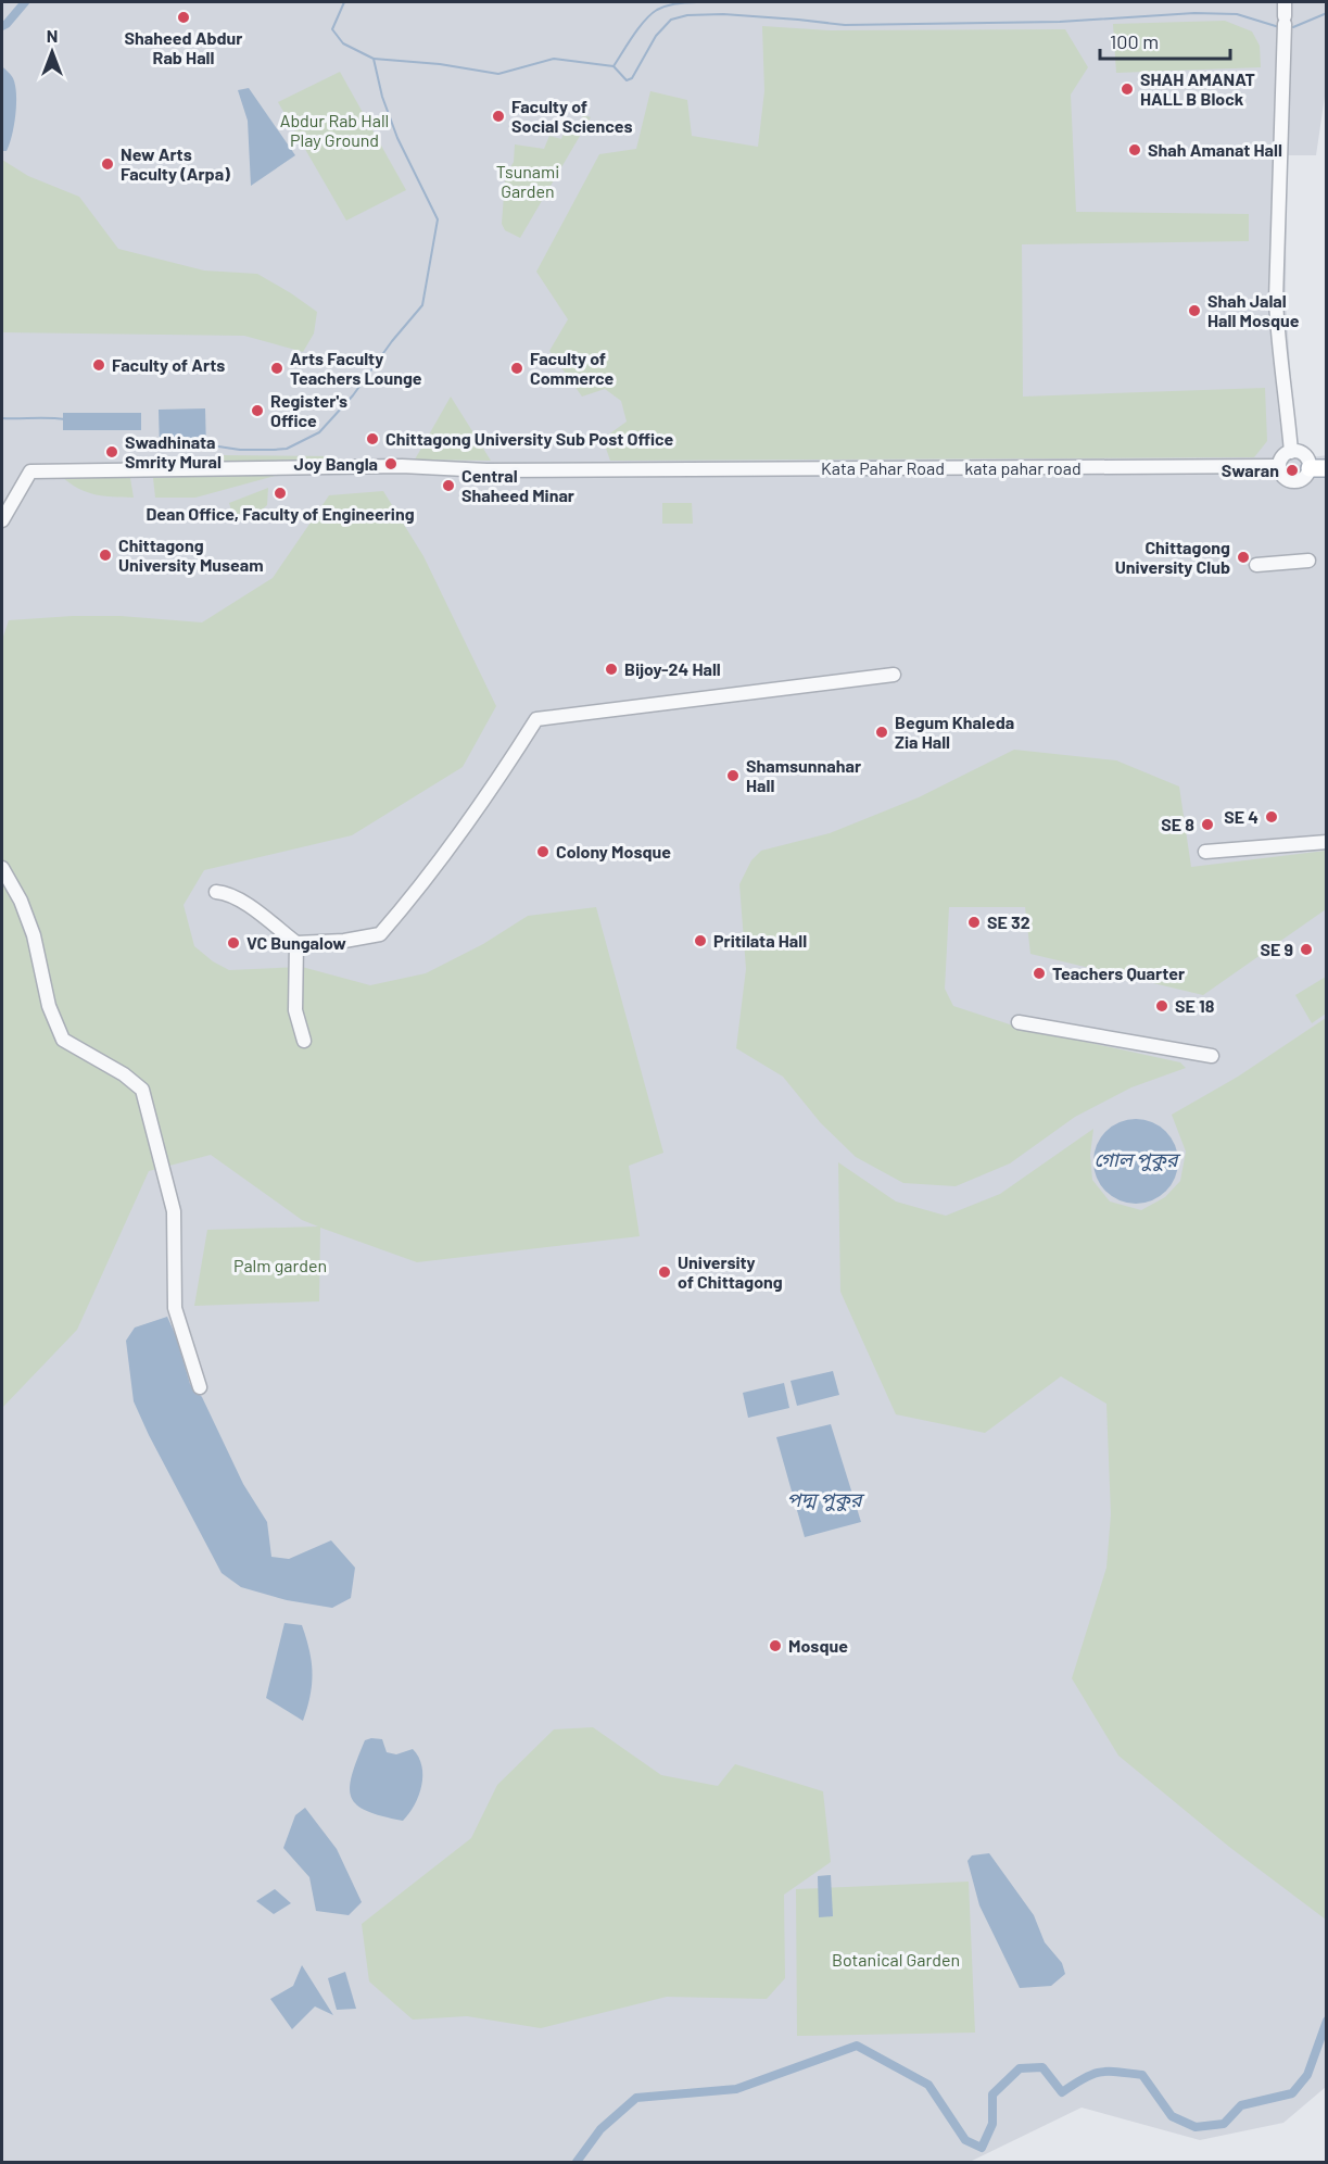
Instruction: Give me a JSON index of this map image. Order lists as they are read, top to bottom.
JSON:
{
  "streets": {
    "street": ["Kata Pahar Road", "kata pahar road"]
  },
  "crossings": [
    ["Kata Pahar Road", "kata pahar road"]
  ],
  "water": ["গোল পুকুর", "পদ্ম পুকুর"],
  "parks": [
    "Abdur Rab Hall Play Ground",
    "Tsunami Garden",
    "Palm garden",
    "Botanical Garden"
  ],
  "places": [
    "Shaheed Abdur Rab Hall",
    "SHAH AMANAT HALL B Block",
    "Faculty of Social Sciences",
    "Shah Amanat Hall",
    "New Arts Faculty (Arpa)",
    "Shah Jalal Hall Mosque",
    "Faculty of Arts",
    "Arts Faculty Teachers Lounge",
    "Faculty of Commerce",
    "Register's Office",
    "Chittagong University Sub Post Office",
    "Swadhinata Smrity Mural",
    "Joy Bangla",
    "Swaran",
    "Central Shaheed Minar",
    "Dean Office, Faculty of Engineering",
    "Chittagong University Museam",
    "Chittagong University Club",
    "Bijoy-24 Hall",
    "Begum Khaleda Zia Hall",
    "Shamsunnahar Hall",
    "SE 4",
    "SE 8",
    "Colony Mosque",
    "SE 32",
    "Pritilata Hall",
    "VC Bungalow",
    "SE 9",
    "Teachers Quarter",
    "SE 18",
    "University of Chittagong",
    "Mosque"
  ],
  "scale_bar": "100 m",
  "north": "top"
}
